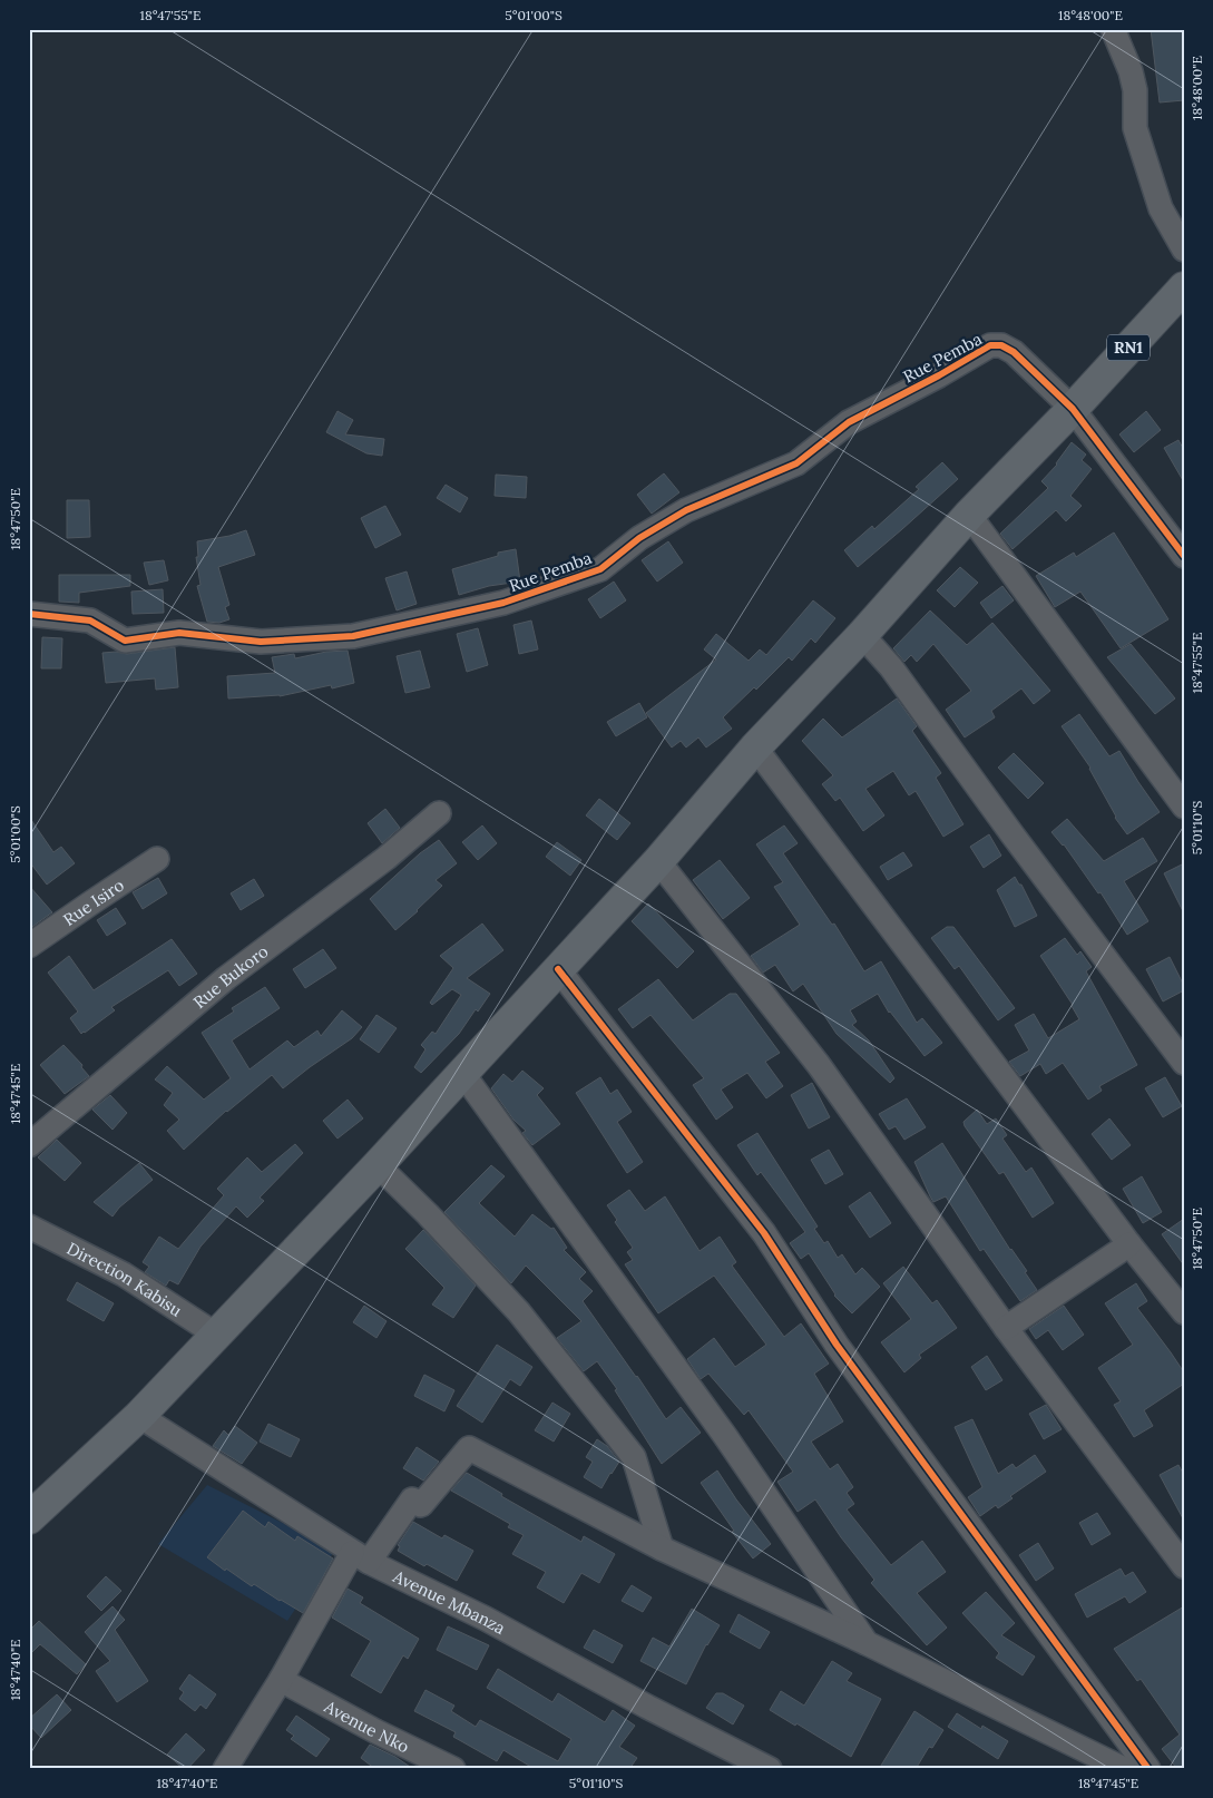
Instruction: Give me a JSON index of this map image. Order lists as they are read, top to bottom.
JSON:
{
  "streets": {
    "highway": ["RN1"],
    "street": [
      "Rue Pemba",
      "Rue Isiro",
      "Rue Bukoro",
      "Direction Kabisu",
      "Avenue Mbanza",
      "Avenue Nko"
    ]
  },
  "crossings": [
    ["RN1", "Rue Pemba"],
    ["RN1", "Direction Kabisu"],
    ["RN1", "Avenue Mbanza"]
  ],
  "coordinates": [
    "18°47'55\"E",
    "5°01'00\"S",
    "18°48'00\"E",
    "18°47'50\"E",
    "5°01'10\"S",
    "18°47'45\"E",
    "18°47'40\"E"
  ]
}
